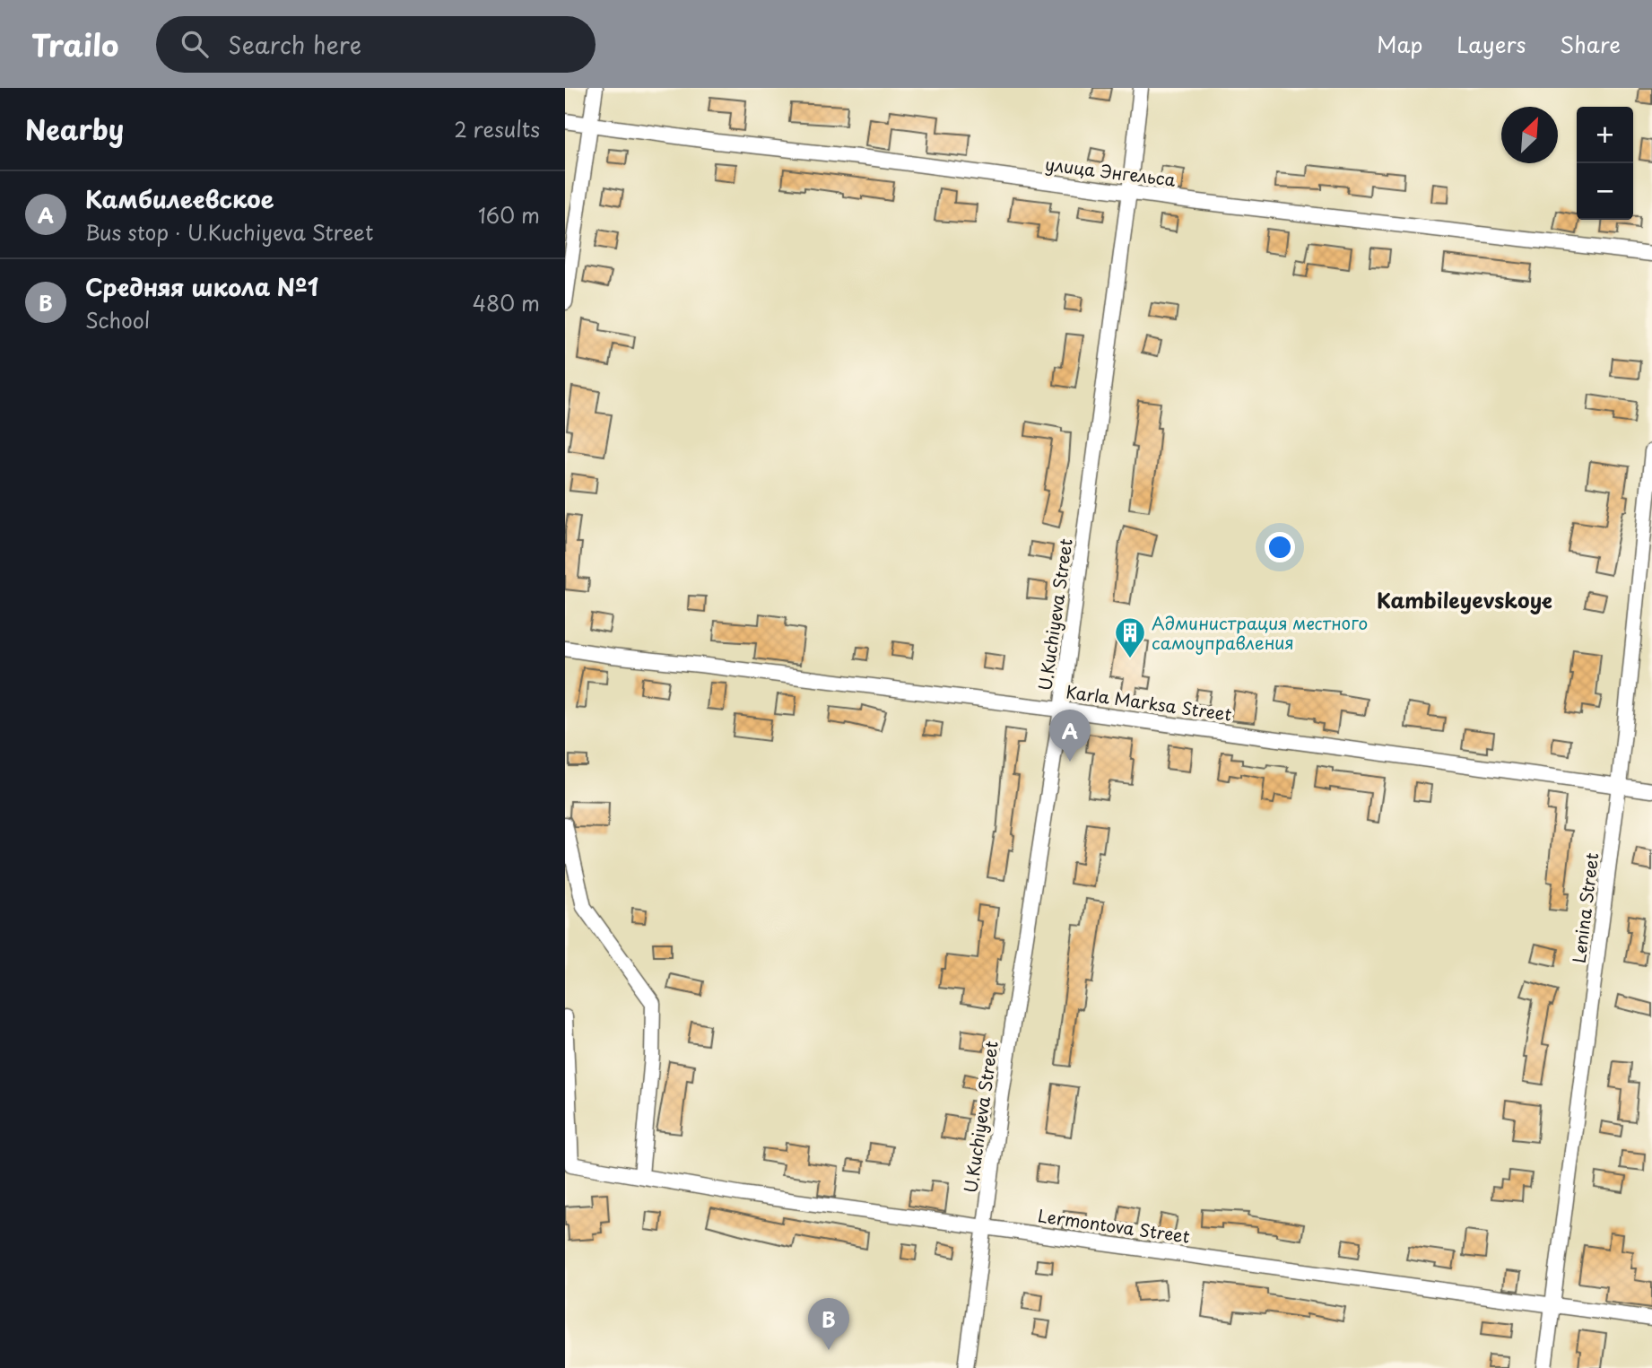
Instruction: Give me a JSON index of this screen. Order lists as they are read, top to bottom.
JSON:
{
  "streets": {
    "street": [
      "улица Энгельса",
      "U.Kuchiyeva Street",
      "Karla Marksa Street",
      "Lenina Street",
      "Lermontova Street"
    ]
  },
  "crossings": [
    ["улица Энгельса", "U.Kuchiyeva Street"],
    ["U.Kuchiyeva Street", "Karla Marksa Street"],
    ["U.Kuchiyeva Street", "Lermontova Street"],
    ["Karla Marksa Street", "Lenina Street"],
    ["Lenina Street", "Lermontova Street"]
  ],
  "districts": ["Kambileyevskoye"],
  "places": {
    "building": ["Администрация местного самоуправления"]
  },
  "north": "top right",
  "page": {
    "header": "Trailo",
    "search": "Search here",
    "nav": ["Map", "Layers", "Share"],
    "heading": ["Nearby", "2 results"],
    "map_buttons": ["+", "−"],
    "list": [
      {
        "mark": "A",
        "name": "Камбилеевское",
        "note": "Bus stop · U.Kuchiyeva Street",
        "value": "160 m"
      },
      {
        "mark": "B",
        "name": "Средняя школа №1",
        "note": "School",
        "value": "480 m"
      }
    ],
    "pins": ["A", "B"]
  }
}
